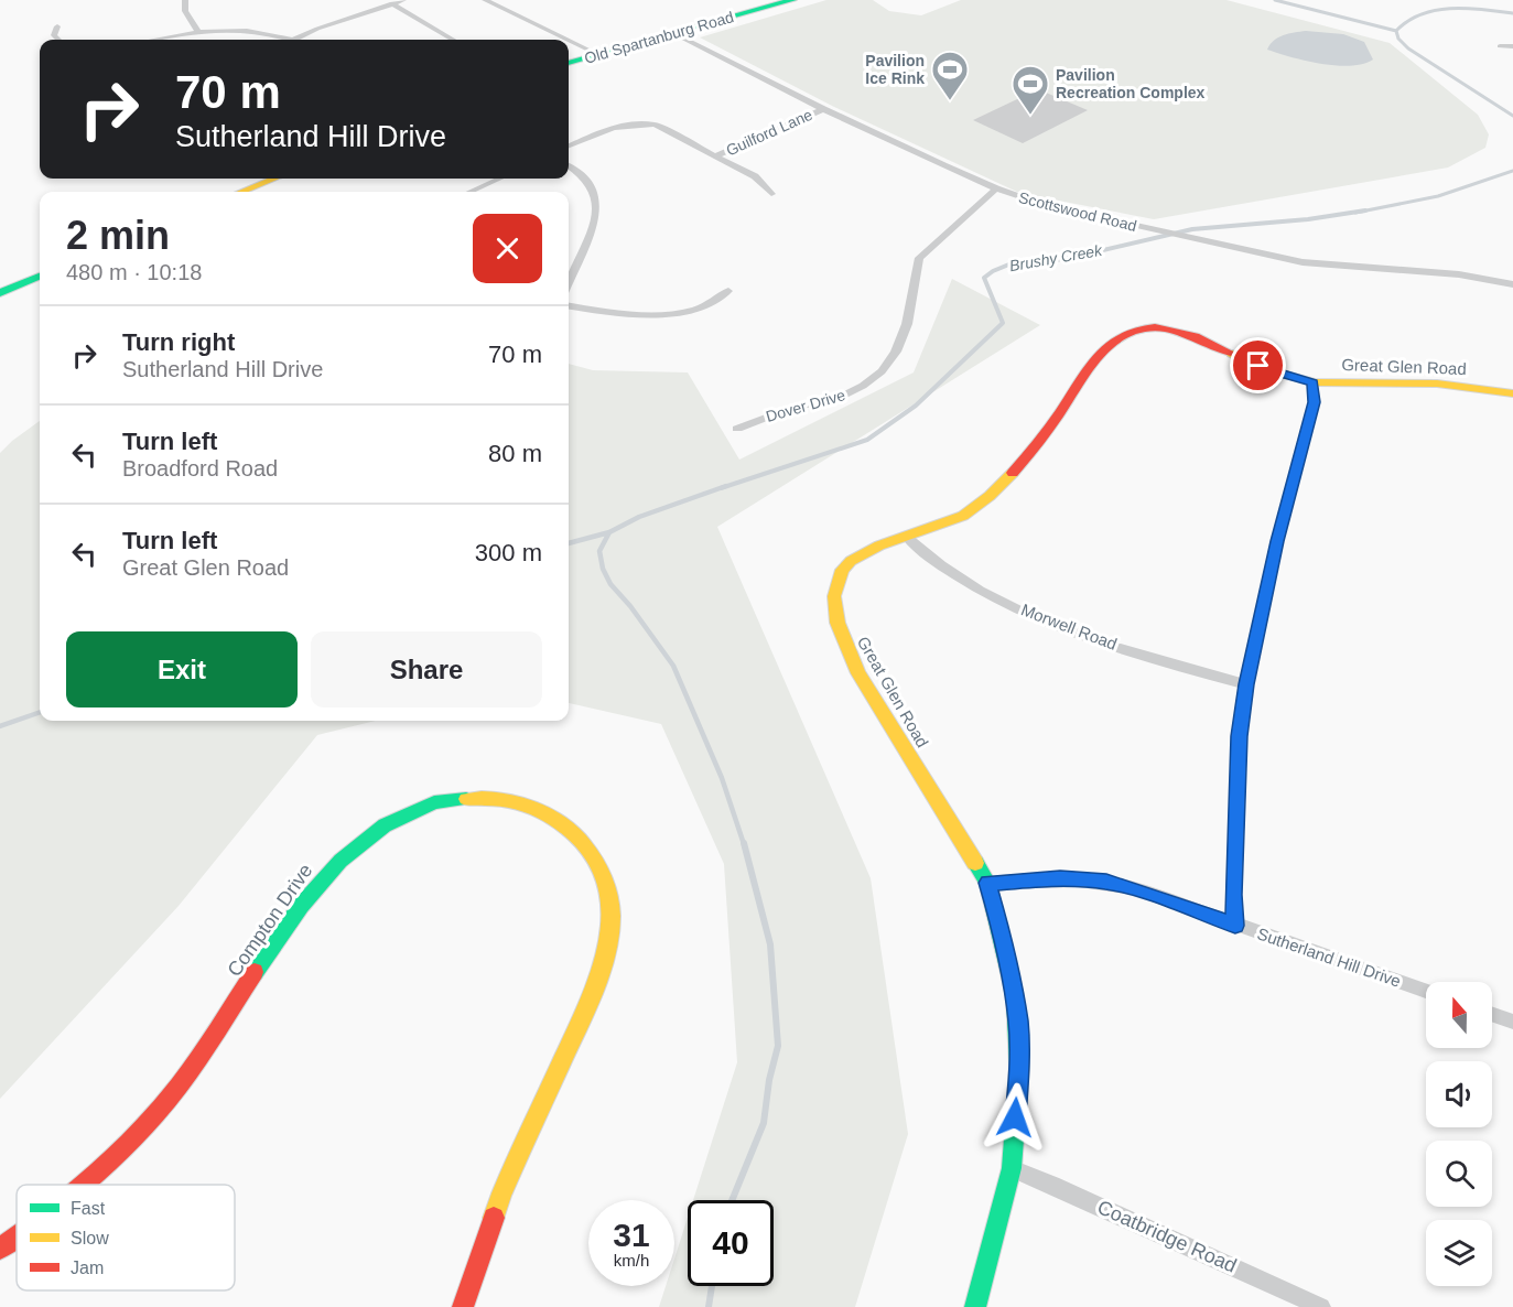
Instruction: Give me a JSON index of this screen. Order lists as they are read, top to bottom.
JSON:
{
  "streets": {
    "street": [
      "Old Spartanburg Road",
      "Guilford Lane",
      "Scottswood Road",
      "Great Glen Road",
      "Dover Drive",
      "Morwell Road",
      "Compton Drive",
      "Sutherland Hill Drive",
      "Coatbridge Road"
    ]
  },
  "crossings": [
    ["Old Spartanburg Road", "Scottswood Road"],
    ["Guilford Lane", "Scottswood Road"],
    ["Scottswood Road", "Dover Drive"],
    ["Great Glen Road", "Morwell Road"],
    ["Great Glen Road", "Sutherland Hill Drive"],
    ["Great Glen Road", "Coatbridge Road"]
  ],
  "water": ["Brushy Creek"],
  "places": {
    "sports": ["Pavilion Ice Rink", "Pavilion Recreation Complex"]
  },
  "legend": ["Fast", "Slow", "Jam"],
  "north": "top",
  "page": {
    "turn": ["70 m", "Sutherland Hill Drive"],
    "heading": ["2 min", "480 m · 10:18"],
    "list": [
      {
        "name": "Turn right",
        "note": "Sutherland Hill Drive",
        "value": "70 m"
      },
      {
        "name": "Turn left",
        "note": "Broadford Road",
        "value": "80 m"
      },
      {
        "name": "Turn left",
        "note": "Great Glen Road",
        "value": "300 m"
      }
    ],
    "buttons": ["Exit", "Share"],
    "speed": "31 km/h",
    "limit": "40"
  }
}
